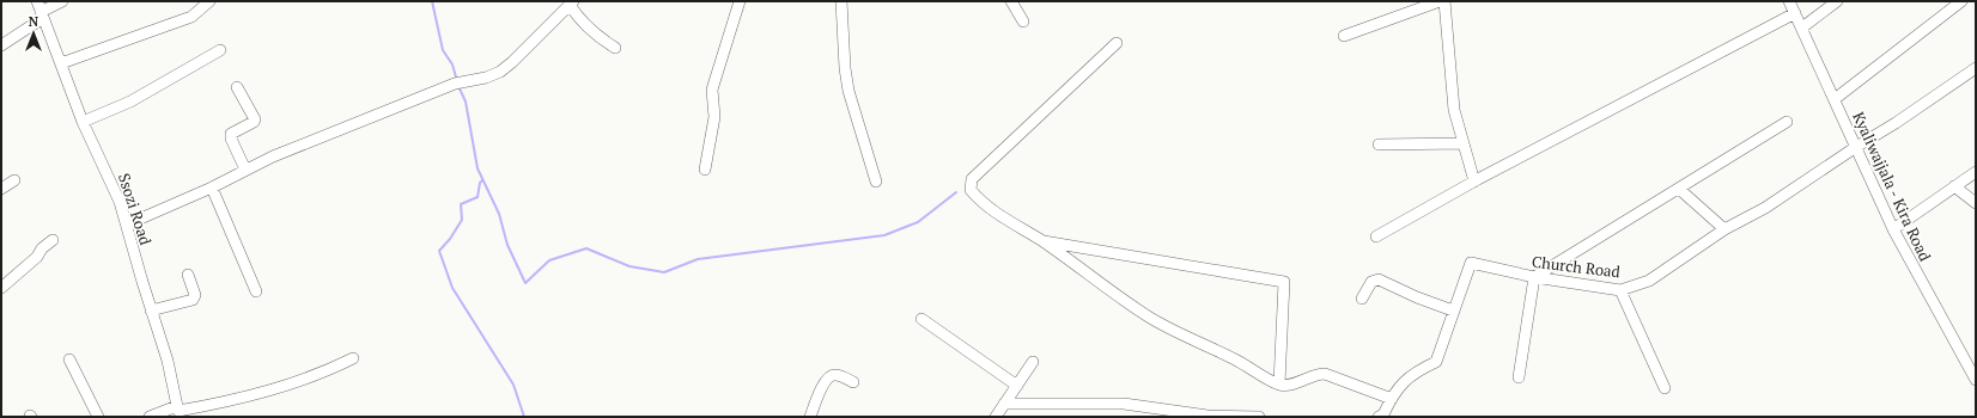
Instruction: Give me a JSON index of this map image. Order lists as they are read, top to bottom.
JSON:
{
  "streets": {
    "street": ["Kyaliwajjala - Kira Road", "Ssozi Road", "Church Road"]
  },
  "crossings": [
    ["Kyaliwajjala - Kira Road", "Church Road"]
  ],
  "north": "top"
}
